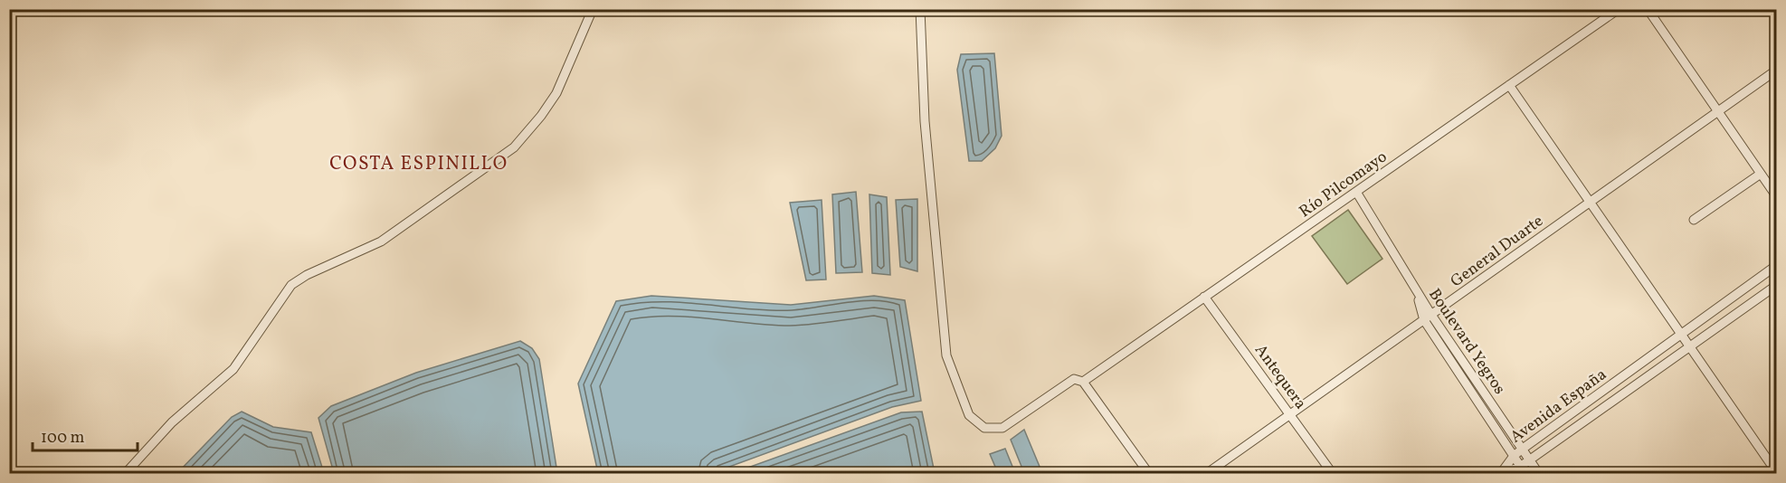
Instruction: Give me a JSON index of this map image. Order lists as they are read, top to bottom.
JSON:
{
  "streets": {
    "street": [
      "Río Pilcomayo",
      "General Duarte",
      "Boulevard Yegros",
      "Antequera",
      "Avenida España"
    ]
  },
  "crossings": [
    ["Río Pilcomayo", "Boulevard Yegros"],
    ["Río Pilcomayo", "Antequera"],
    ["General Duarte", "Boulevard Yegros"],
    ["General Duarte", "Antequera"],
    ["Boulevard Yegros", "Avenida España"]
  ],
  "districts": ["COSTA ESPINILLO"],
  "scale_bar": "100 m"
}
